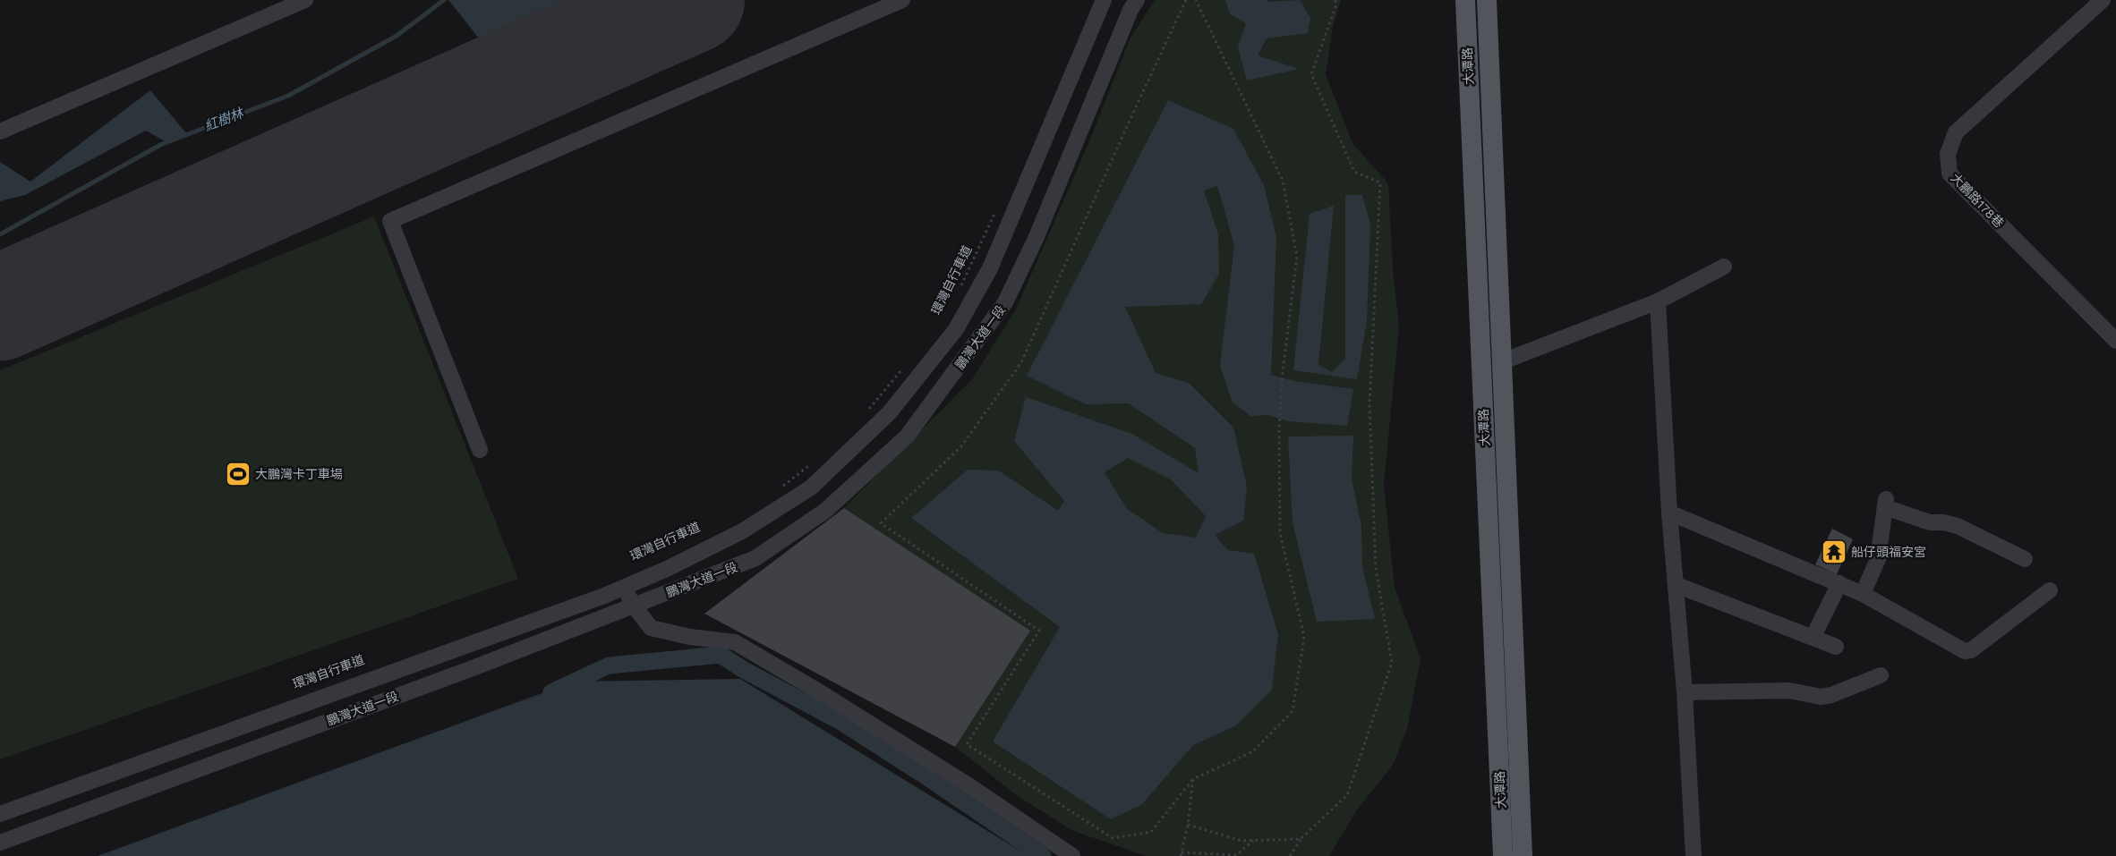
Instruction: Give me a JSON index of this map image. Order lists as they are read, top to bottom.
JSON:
{
  "streets": {
    "main road": ["大潭路"],
    "street": ["大鵬路178巷", "鵬灣大道一段"],
    "path": ["環灣自行車道"]
  },
  "water": ["紅樹林"],
  "places": {
    "sports": ["大鵬灣卡丁車場"],
    "temple": ["船仔頭福安宮"]
  }
}
